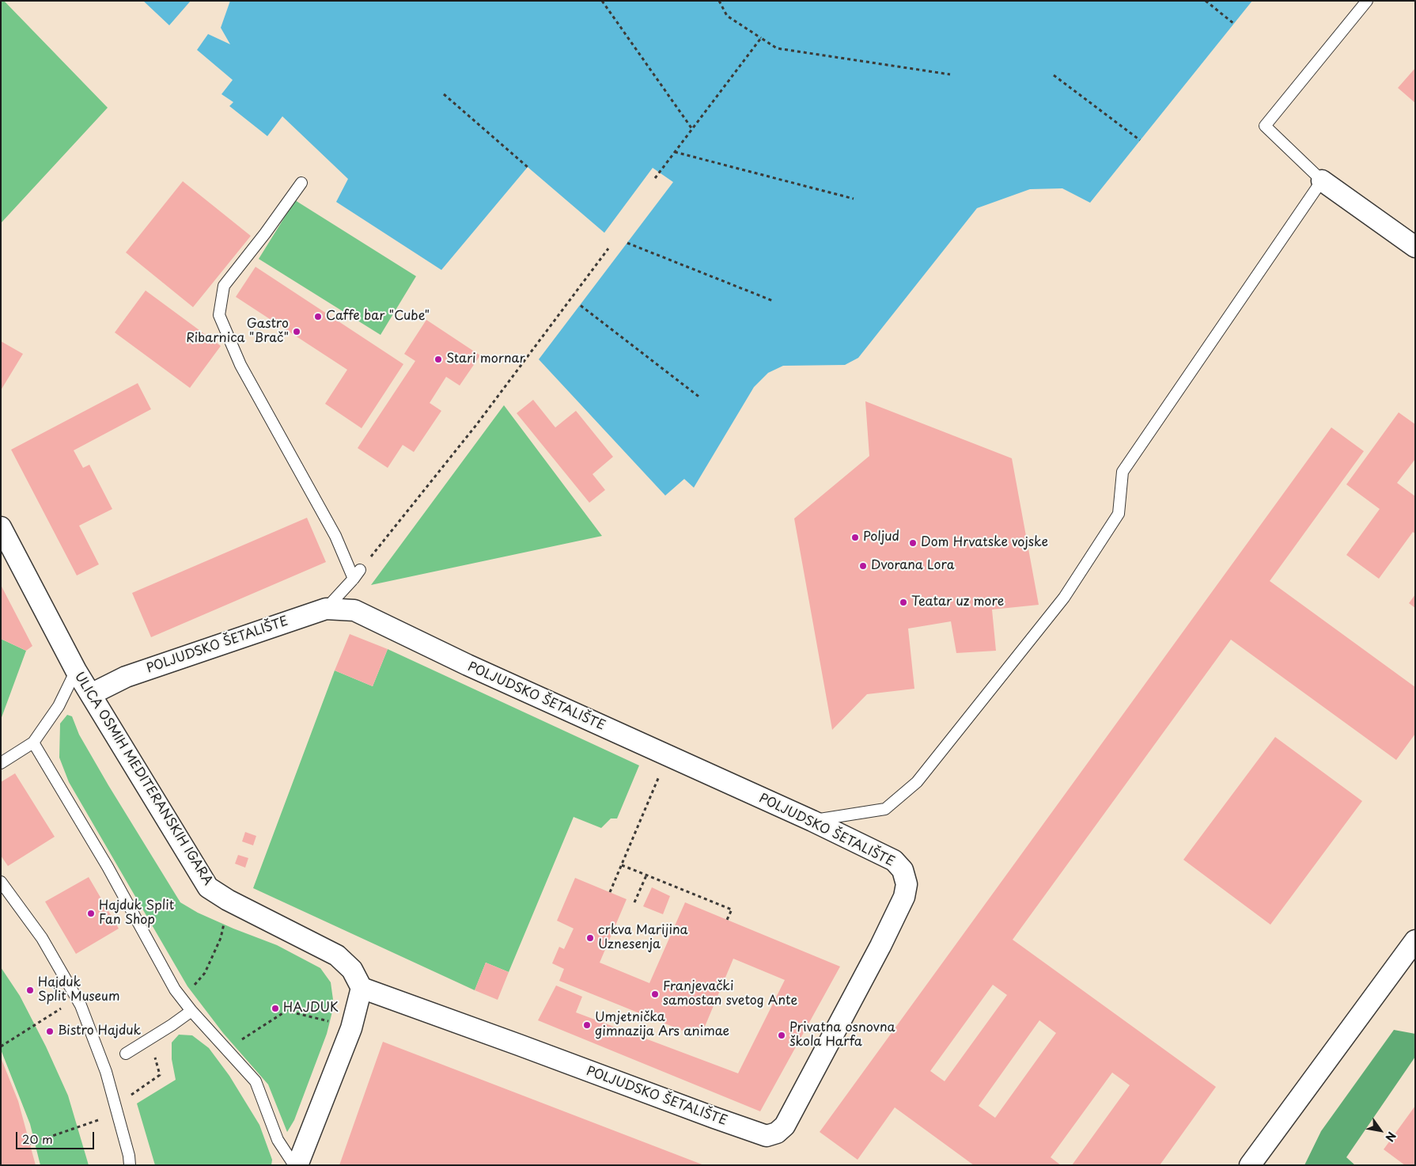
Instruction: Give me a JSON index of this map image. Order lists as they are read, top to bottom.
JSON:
{
  "streets": {
    "street": ["POLJUDSKO ŠETALIŠTE", "ULICA OSMIH MEDITERANSKIH IGARA"]
  },
  "crossings": [
    ["POLJUDSKO ŠETALIŠTE", "ULICA OSMIH MEDITERANSKIH IGARA"]
  ],
  "places": [
    "Caffe bar \"Cube\"",
    "Gastro Ribarnica \"Brač\"",
    "Stari mornar",
    "Poljud",
    "Dom Hrvatske vojske",
    "Dvorana Lora",
    "Teatar uz more",
    "Hajduk Split Fan Shop",
    "crkva Marijina Uznesenja",
    "Hajduk Split Museum",
    "Franjevački samostan svetog Ante",
    "HAJDUK",
    "Umjetnička gimnazija Ars animae",
    "Bistro Hajduk",
    "Privatna osnovna škola Harfa"
  ],
  "scale_bar": "20 m",
  "north": "bottom right"
}
